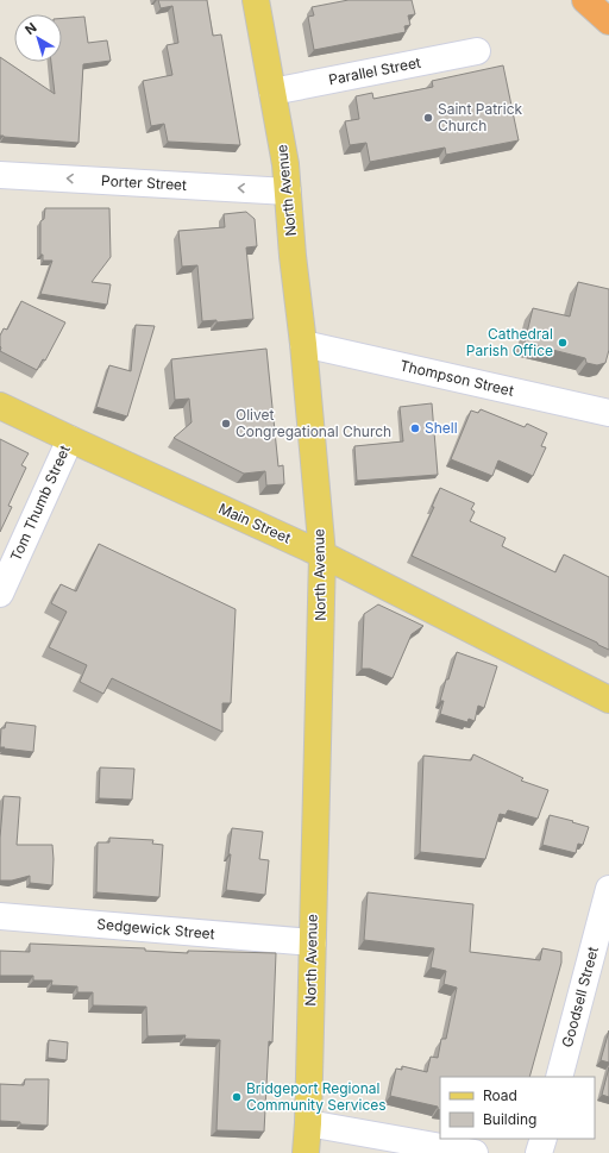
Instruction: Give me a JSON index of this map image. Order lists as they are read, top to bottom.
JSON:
{
  "streets": {
    "main road": ["North Avenue", "Main Street"],
    "street": [
      "Parallel Street",
      "Porter Street",
      "Thompson Street",
      "Tom Thumb Street",
      "Sedgewick Street",
      "Goodsell Street"
    ]
  },
  "crossings": [
    ["Parallel Street", "North Avenue"],
    ["Porter Street", "North Avenue"],
    ["North Avenue", "Thompson Street"],
    ["North Avenue", "Main Street"],
    ["North Avenue", "Sedgewick Street"],
    ["Tom Thumb Street", "Main Street"]
  ],
  "one_way": ["Porter Street"],
  "places": [
    "Saint Patrick Church",
    "Cathedral Parish Office",
    "Olivet Congregational Church",
    "Shell",
    "Bridgeport Regional Community Services"
  ],
  "legend": ["Road", "Building"],
  "north": "top left"
}
